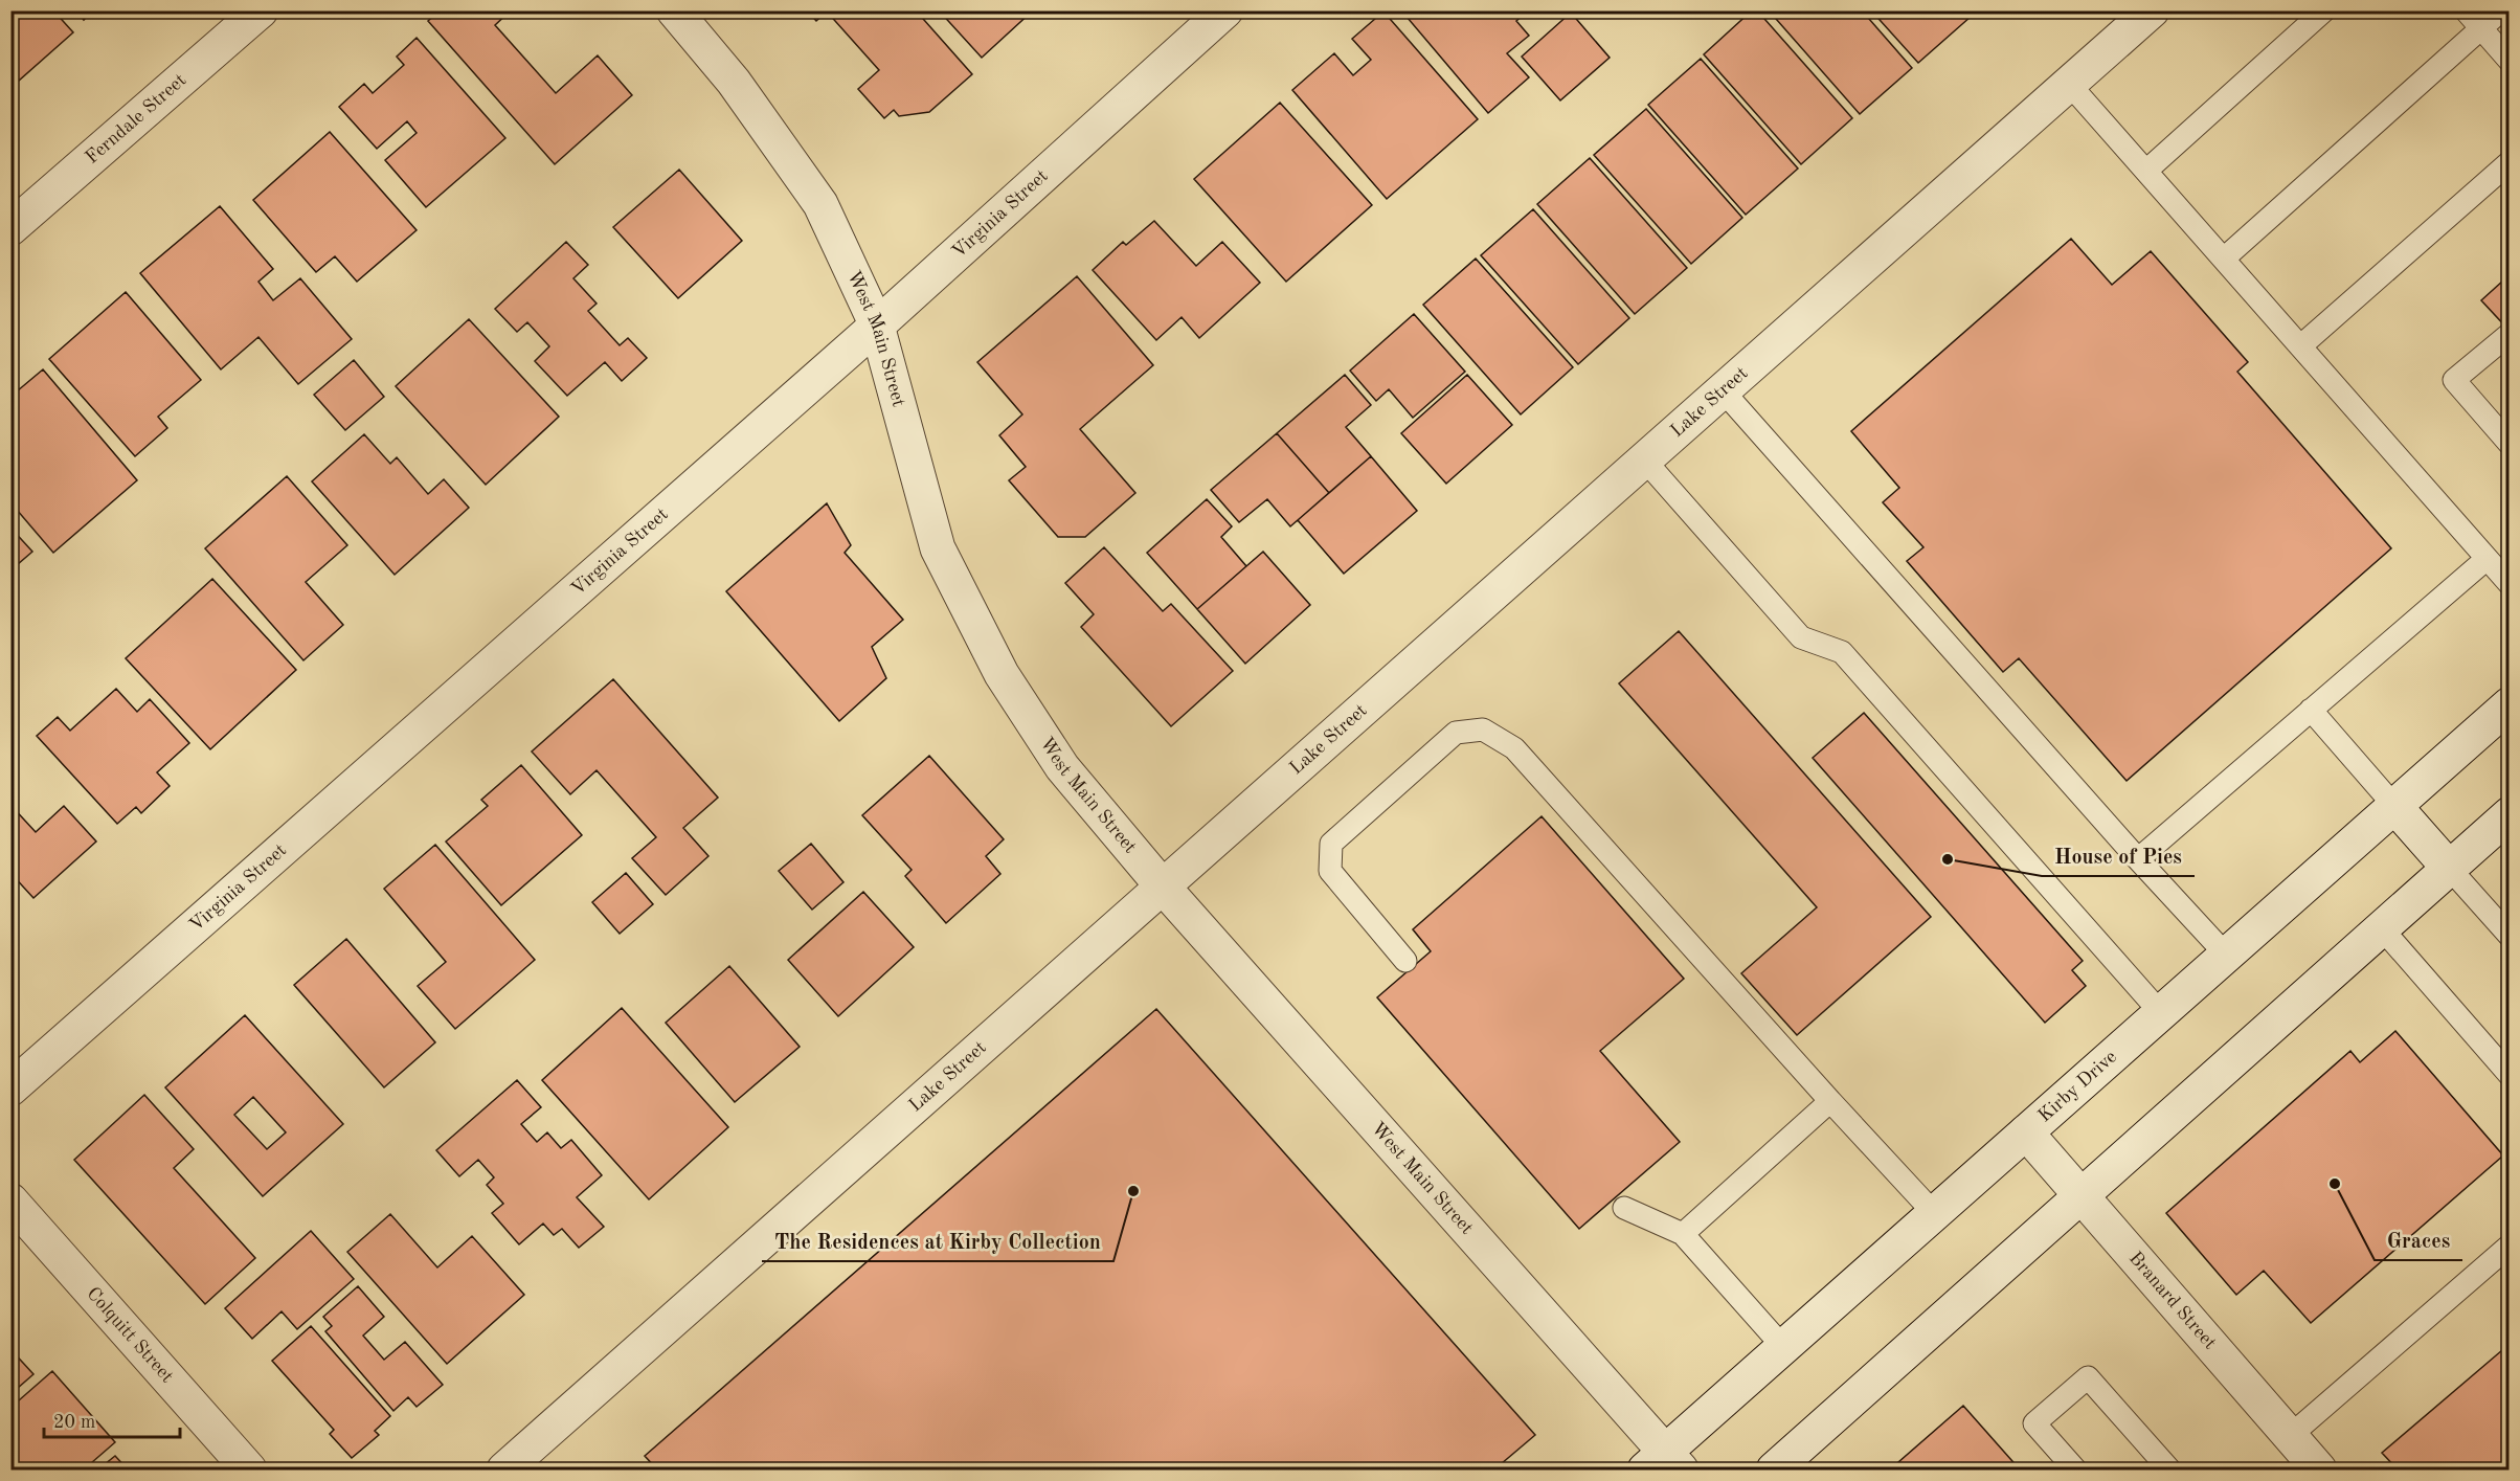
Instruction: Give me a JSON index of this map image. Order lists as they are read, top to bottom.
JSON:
{
  "streets": {
    "street": [
      "Ferndale Street",
      "Virginia Street",
      "West Main Street",
      "Lake Street",
      "Kirby Drive",
      "Branard Street",
      "Colquitt Street"
    ]
  },
  "crossings": [
    ["Virginia Street", "West Main Street"],
    ["West Main Street", "Lake Street"],
    ["West Main Street", "Kirby Drive"],
    ["Kirby Drive", "Branard Street"]
  ],
  "places": ["House of Pies", "Graces", "The Residences at Kirby Collection"],
  "scale_bar": "20 m"
}
